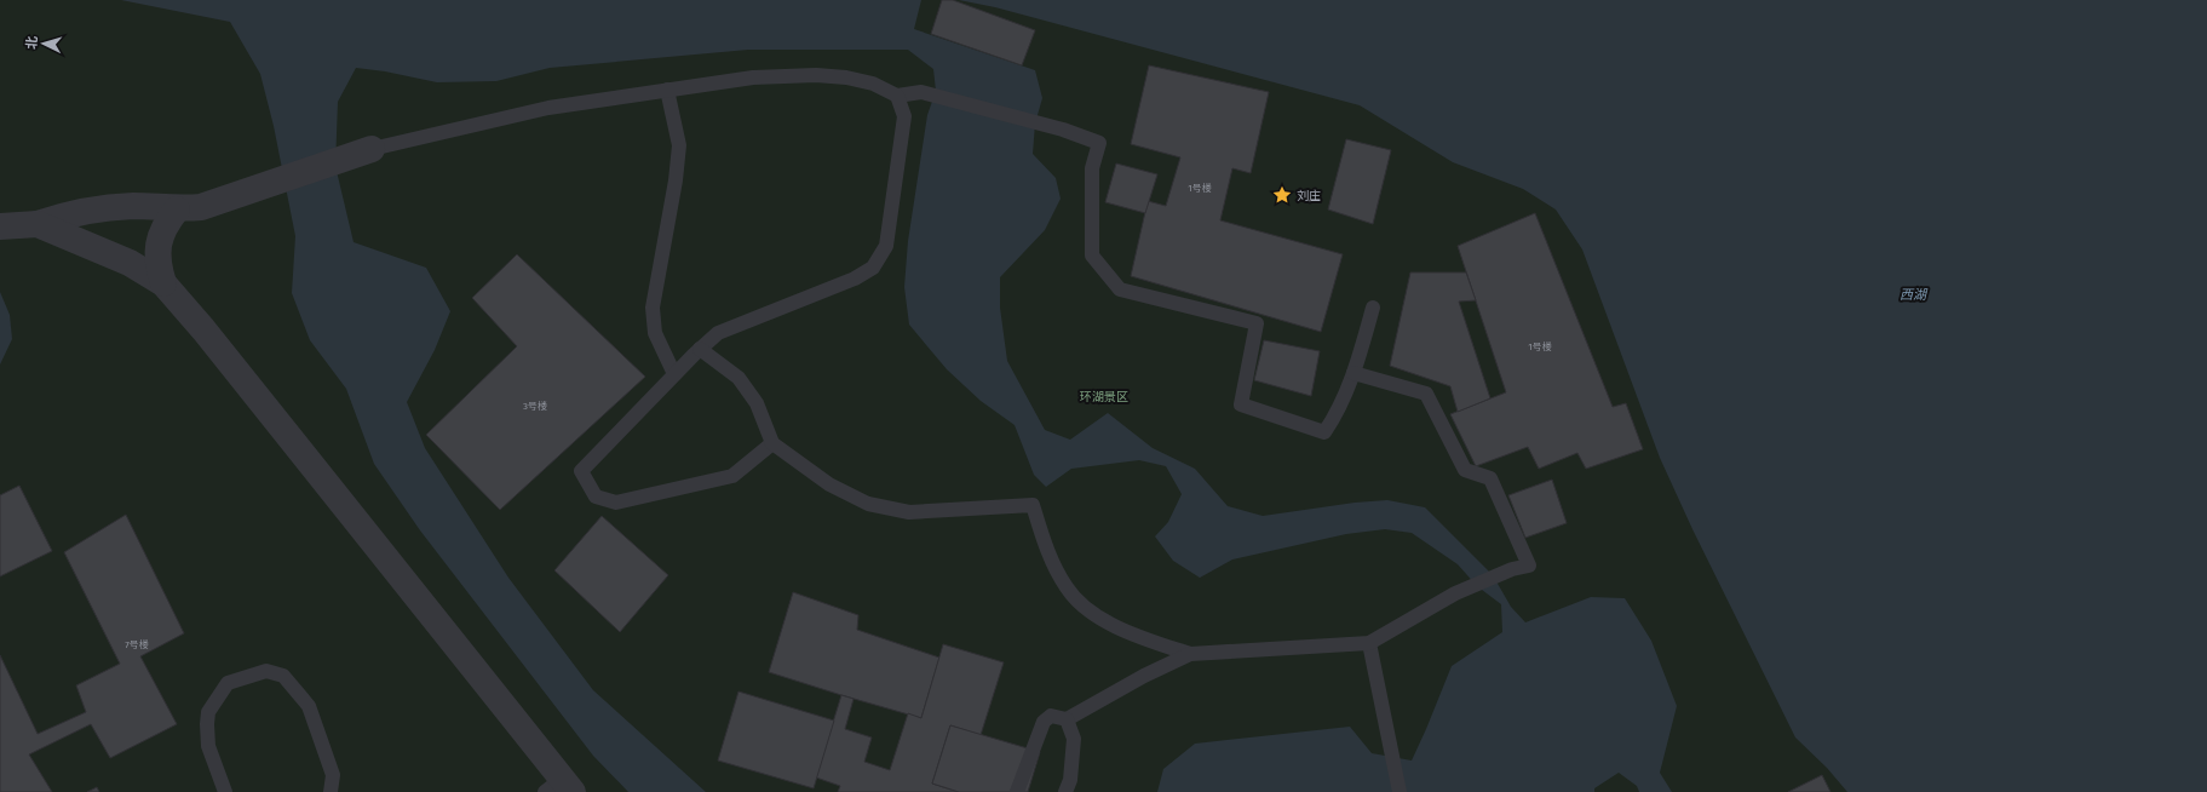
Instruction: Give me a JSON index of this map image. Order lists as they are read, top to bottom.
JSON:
{
  "water": ["西湖"],
  "parks": ["环湖景区"],
  "places": {
    "place": ["刘庄"]
  },
  "house_numbers": [
    "1号楼",
    "1号楼",
    "3号楼",
    "7号楼"
  ],
  "north": "left"
}
